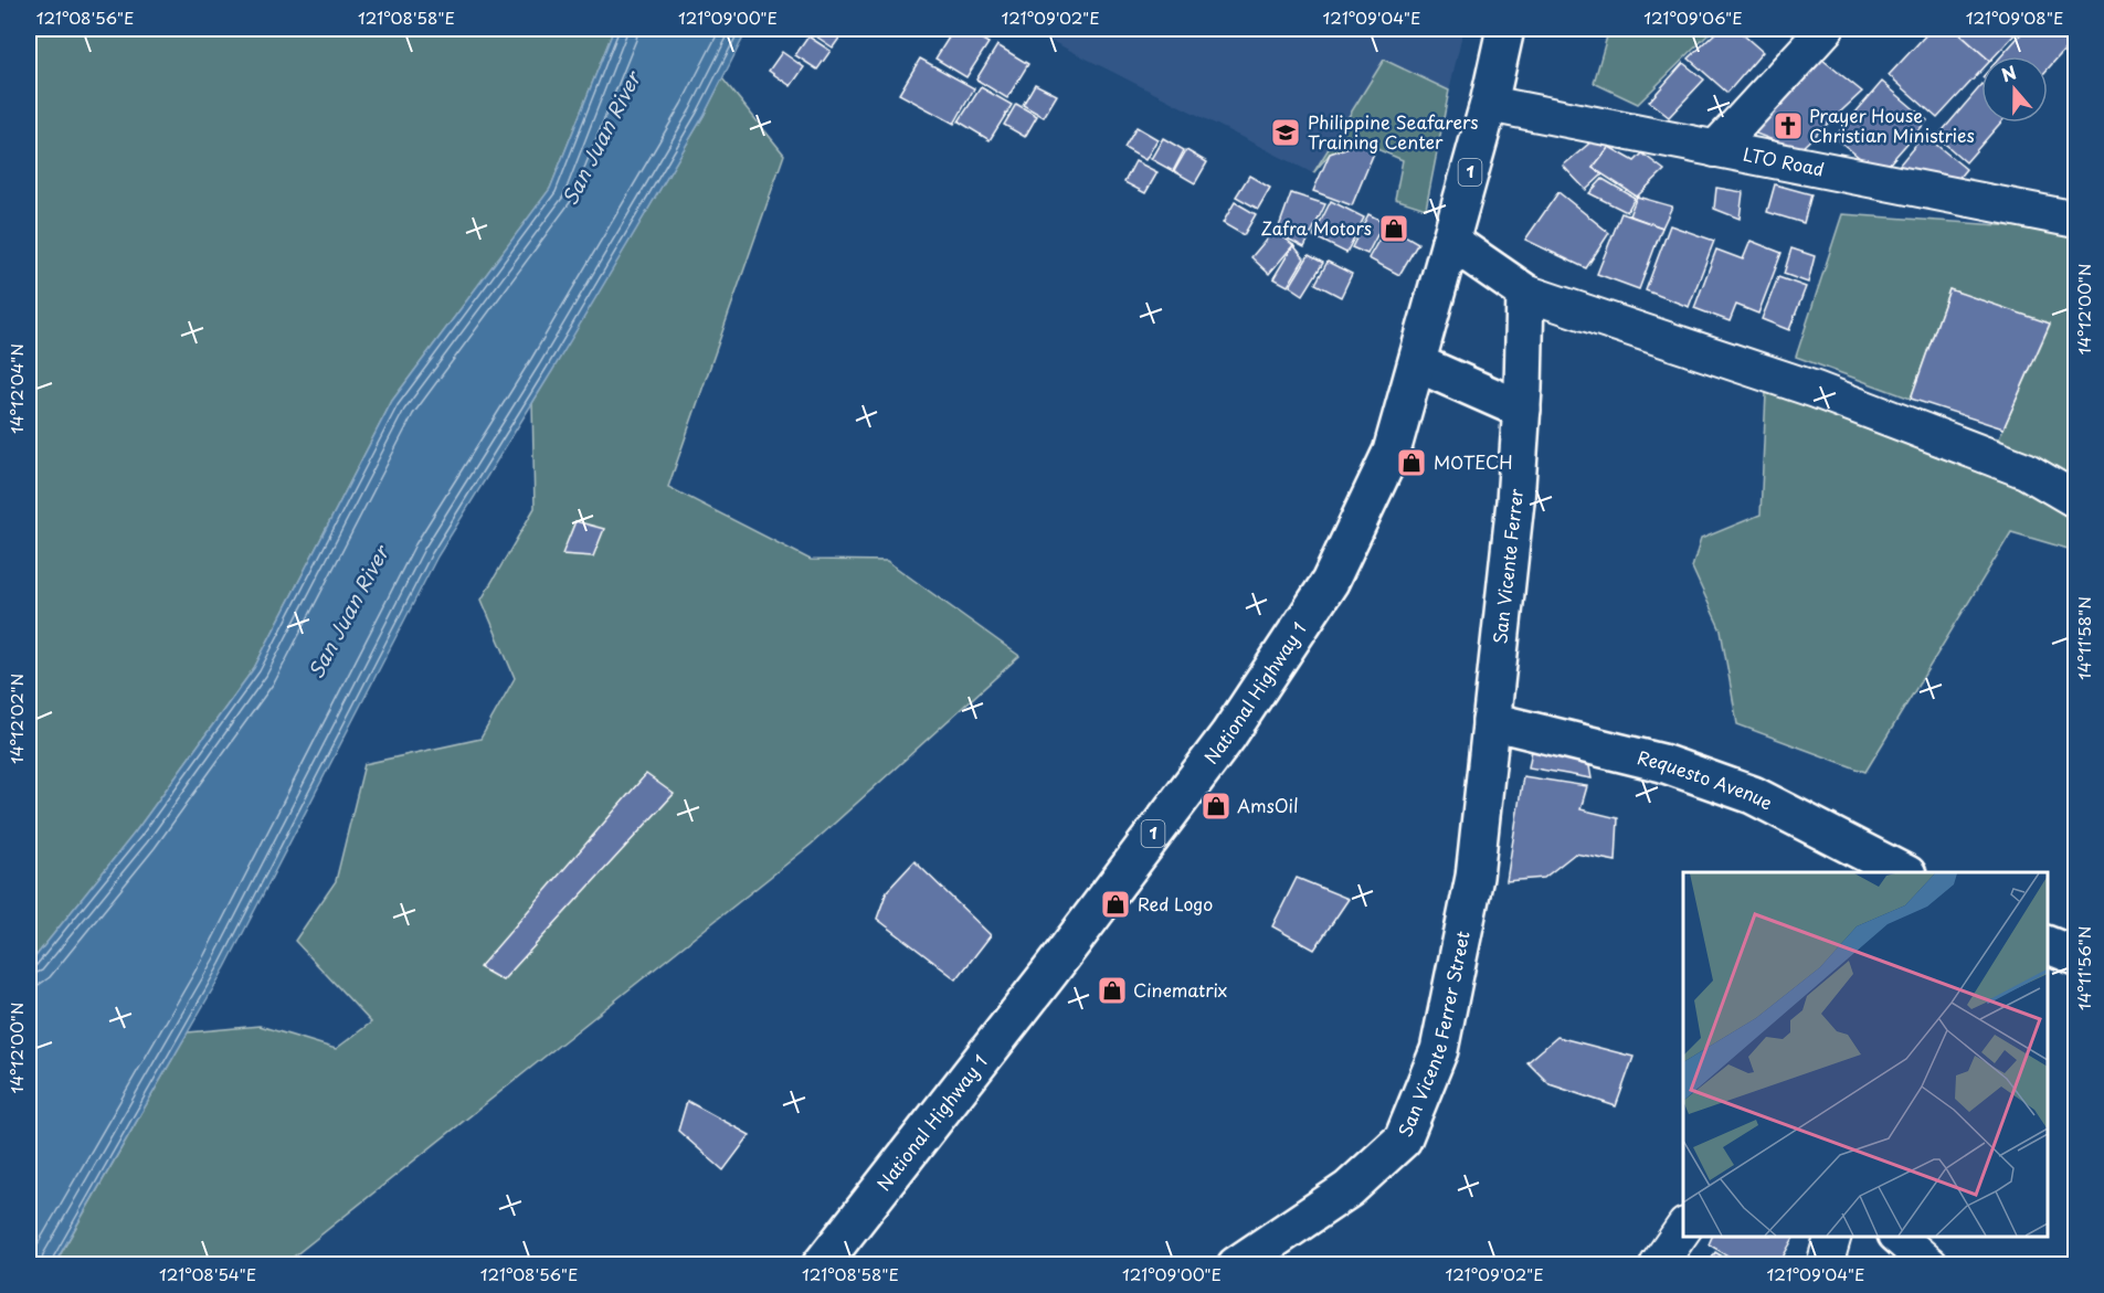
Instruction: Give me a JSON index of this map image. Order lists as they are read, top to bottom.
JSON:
{
  "streets": {
    "main road": [
      "1",
      "San Vicente Ferrer",
      "National Highway 1",
      "Requesto Avenue",
      "San Vicente Ferrer Street"
    ],
    "street": ["LTO Road"]
  },
  "crossings": [
    ["LTO Road", "National Highway 1"],
    ["San Vicente Ferrer", "Requesto Avenue"],
    ["San Vicente Ferrer", "San Vicente Ferrer Street"],
    ["Requesto Avenue", "San Vicente Ferrer Street"]
  ],
  "water": ["San Juan River"],
  "places": {
    "church": ["Prayer House Christian Ministries"],
    "school or university": ["Philippine Seafarers Training Center"],
    "shop": [
      "Zafra Motors",
      "MOTECH",
      "AmsOil",
      "Red Logo",
      "Cinematrix"
    ]
  },
  "north": "top",
  "coordinates": [
    "121°08'56\"E",
    "121°08'58\"E",
    "121°09'00\"E",
    "121°09'02\"E",
    "121°09'04\"E",
    "121°09'06\"E",
    "121°09'08\"E",
    "14°12'00\"N",
    "14°12'04\"N",
    "14°11'58\"N",
    "14°12'02\"N",
    "14°11'56\"N",
    "121°08'54\"E"
  ]
}
